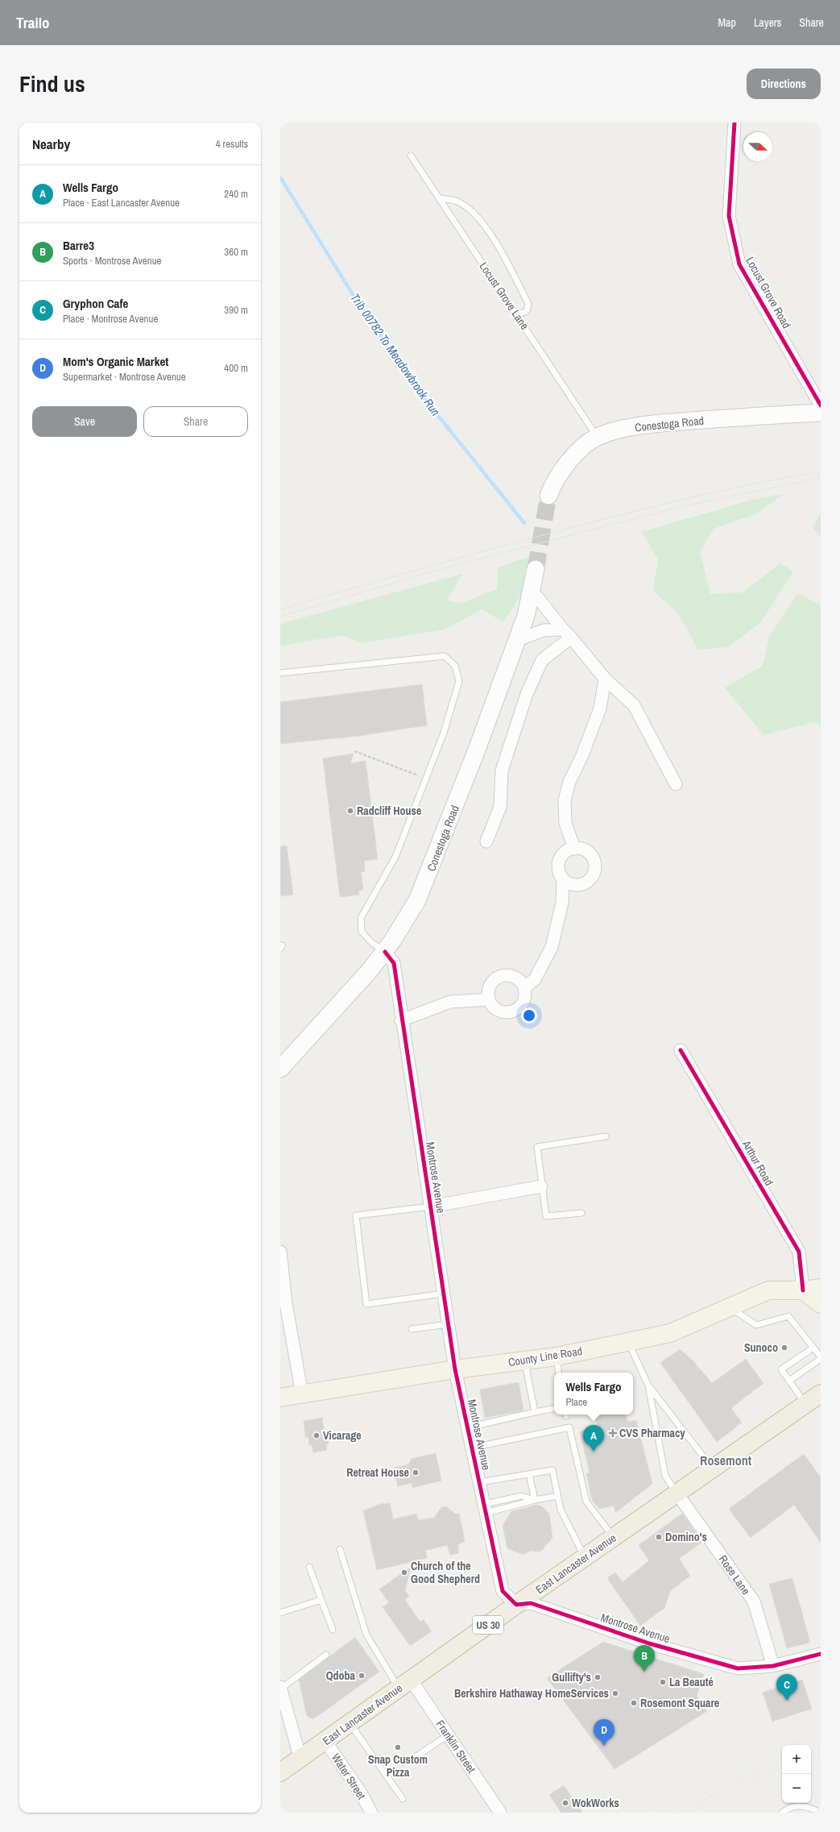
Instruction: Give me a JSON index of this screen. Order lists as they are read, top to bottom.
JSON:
{
  "streets": {
    "highway": ["East Lancaster Avenue", "US 30"],
    "main road": ["Conestoga Road", "County Line Road"],
    "street": [
      "Locust Grove Road",
      "Arthur Road",
      "Montrose Avenue",
      "Rose Lane",
      "Franklin Street",
      "Water Street"
    ],
    "lane": ["Locust Grove Lane"]
  },
  "crossings": [
    ["Locust Grove Lane", "Conestoga Road"],
    ["Conestoga Road", "Montrose Avenue"],
    ["Arthur Road", "County Line Road"],
    ["Montrose Avenue", "County Line Road"],
    ["Montrose Avenue", "East Lancaster Avenue"],
    ["Montrose Avenue", "Rose Lane"],
    ["East Lancaster Avenue", "Rose Lane"],
    ["East Lancaster Avenue", "US 30"],
    ["East Lancaster Avenue", "Franklin Street"],
    ["East Lancaster Avenue", "Water Street"]
  ],
  "districts": ["Rosemont"],
  "water": ["Trib 00782 To Meadowbrook Run"],
  "places": {
    "other": [
      "Radcliff House",
      "Sunoco",
      "Vicarage",
      "Retreat House",
      "Domino's",
      "Church of the Good Shepherd",
      "Qdoba",
      "Gullifty's",
      "La Beauté",
      "Berkshire Hathaway HomeServices",
      "Rosemont Square",
      "Snap Custom Pizza",
      "WokWorks"
    ],
    "health": ["CVS Pharmacy"]
  },
  "north": "right",
  "page": {
    "header": "Trailo",
    "nav": ["Map", "Layers", "Share"],
    "title": "Find us",
    "buttons": [
      "Directions",
      ["Save", "Share"]
    ],
    "heading": ["Nearby", "4 results"],
    "list": [
      {
        "mark": "A",
        "name": "Wells Fargo",
        "note": "Place · East Lancaster Avenue",
        "value": "240 m"
      },
      {
        "mark": "B",
        "name": "Barre3",
        "note": "Sports · Montrose Avenue",
        "value": "360 m"
      },
      {
        "mark": "C",
        "name": "Gryphon Cafe",
        "note": "Place · Montrose Avenue",
        "value": "390 m"
      },
      {
        "mark": "D",
        "name": "Mom's Organic Market",
        "note": "Supermarket · Montrose Avenue",
        "value": "400 m"
      }
    ],
    "popup": ["Wells Fargo", "Place"],
    "pins": [
      "A",
      "B",
      "C",
      "D"
    ],
    "map_buttons": ["+", "−"]
  }
}
